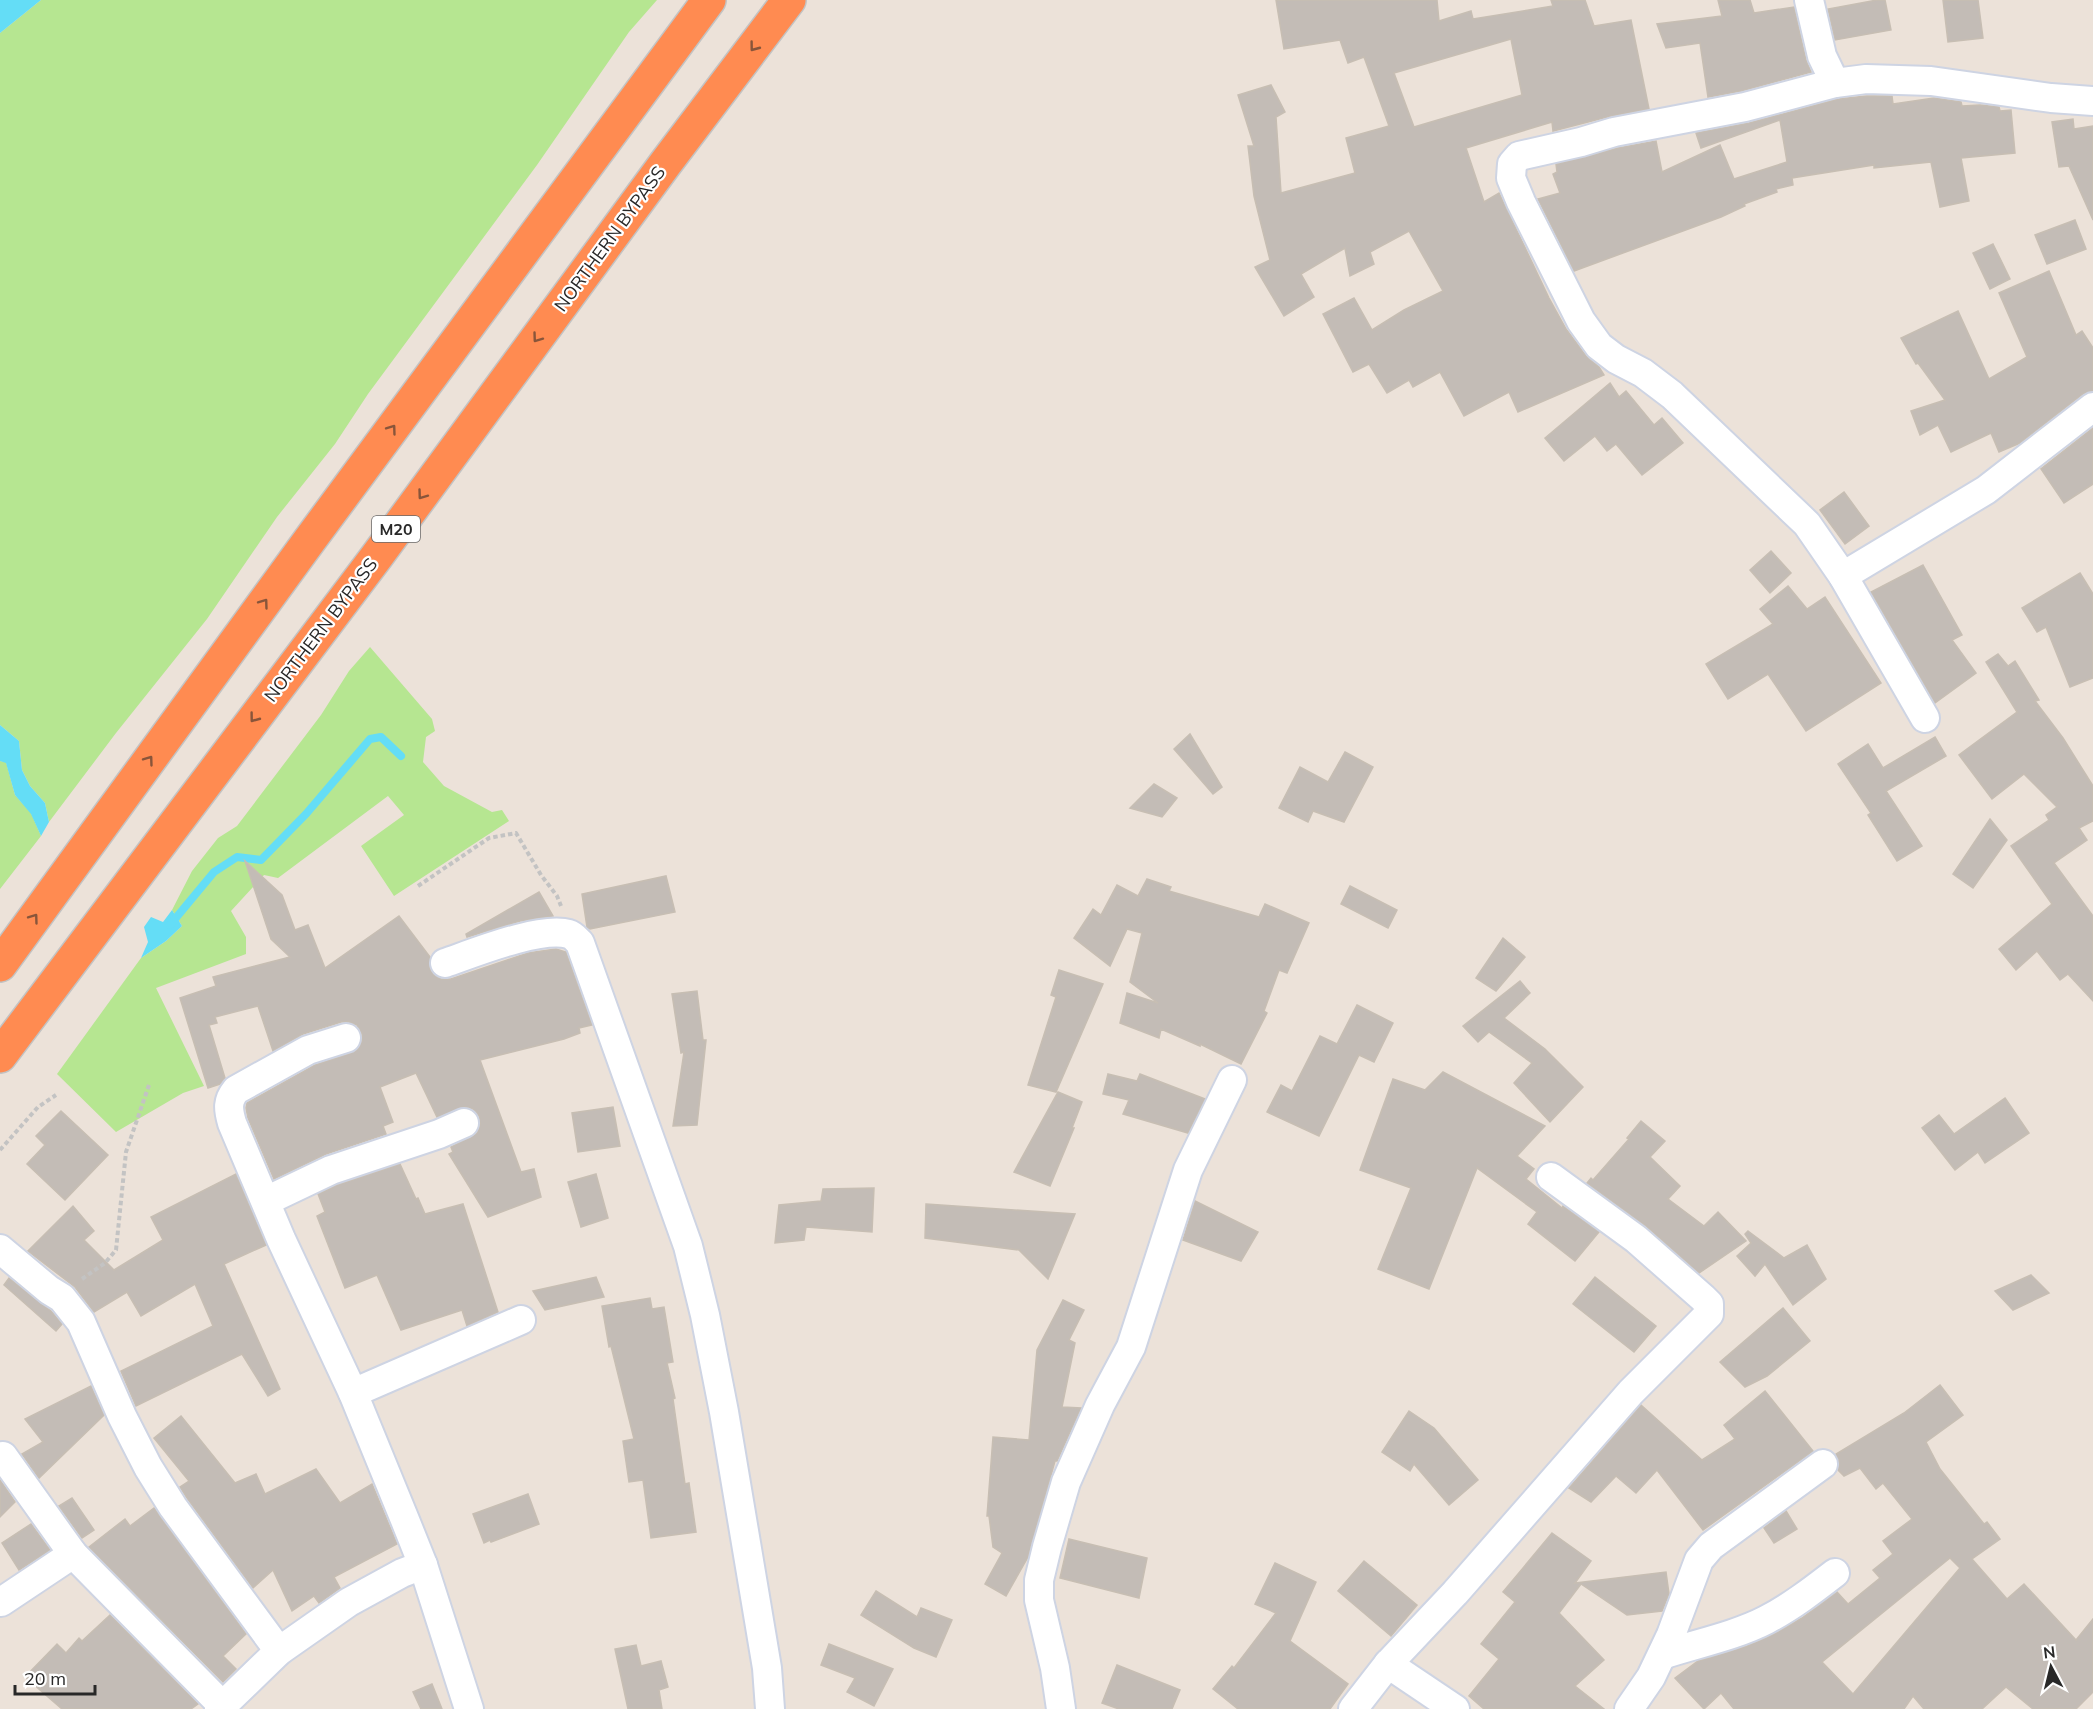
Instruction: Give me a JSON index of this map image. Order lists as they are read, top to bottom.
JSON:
{
  "streets": {
    "highway": ["NORTHERN BYPASS", "M20"]
  },
  "scale_bar": "20 m",
  "north": "top"
}
